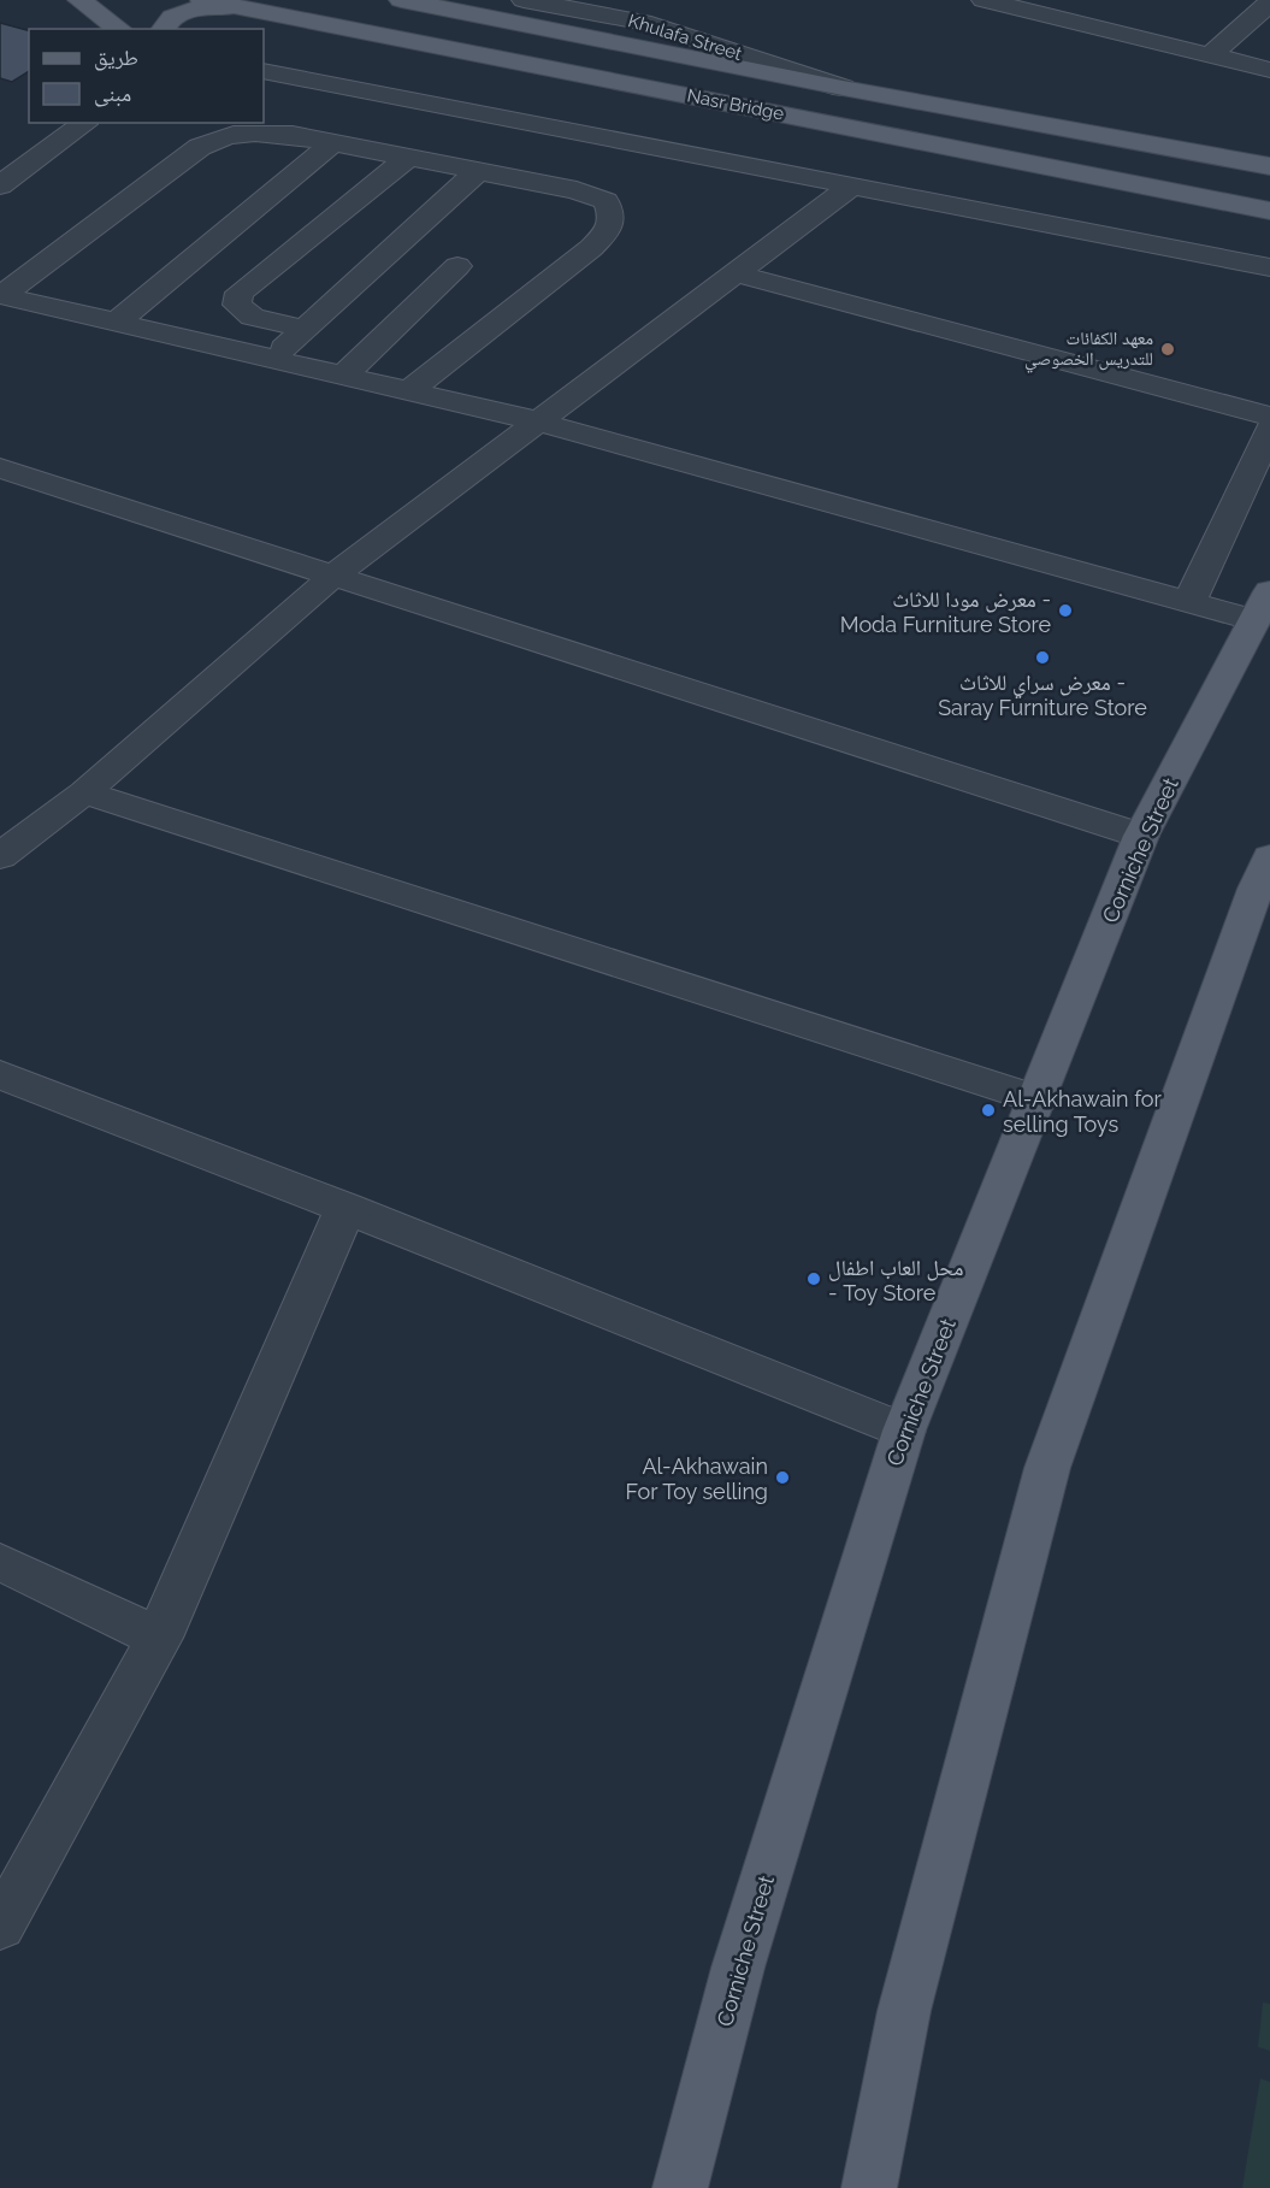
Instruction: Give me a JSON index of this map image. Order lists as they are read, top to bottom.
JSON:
{
  "streets": {
    "main road": ["Nasr Bridge", "Corniche Street"],
    "street": ["Khulafa Street"]
  },
  "places": [
    "معهد الكفائات للتدريس الخصوصي",
    "معرض مودا للاثاث - Moda Furniture Store",
    "معرض سراي للاثاث - Saray Furniture Store",
    "Al-Akhawain for selling Toys",
    "محل العاب اطفال - Toy Store",
    "Al-Akhawain For Toy selling"
  ],
  "legend": ["طريق", "مبنى"]
}
